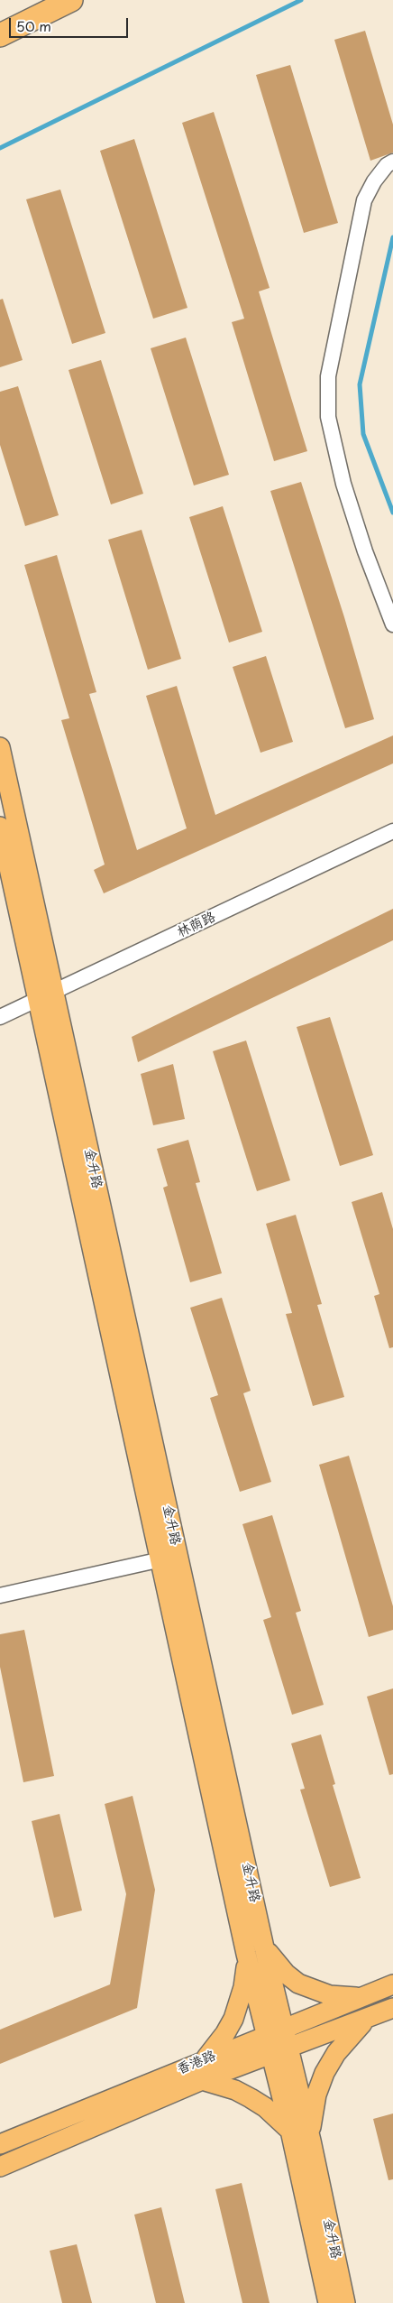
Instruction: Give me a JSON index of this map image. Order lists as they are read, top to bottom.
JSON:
{
  "streets": {
    "main road": ["金升路", "香港路"],
    "street": ["林荫路"]
  },
  "crossings": [
    ["林荫路", "金升路"],
    ["金升路", "香港路"]
  ],
  "scale_bar": "50 m"
}
